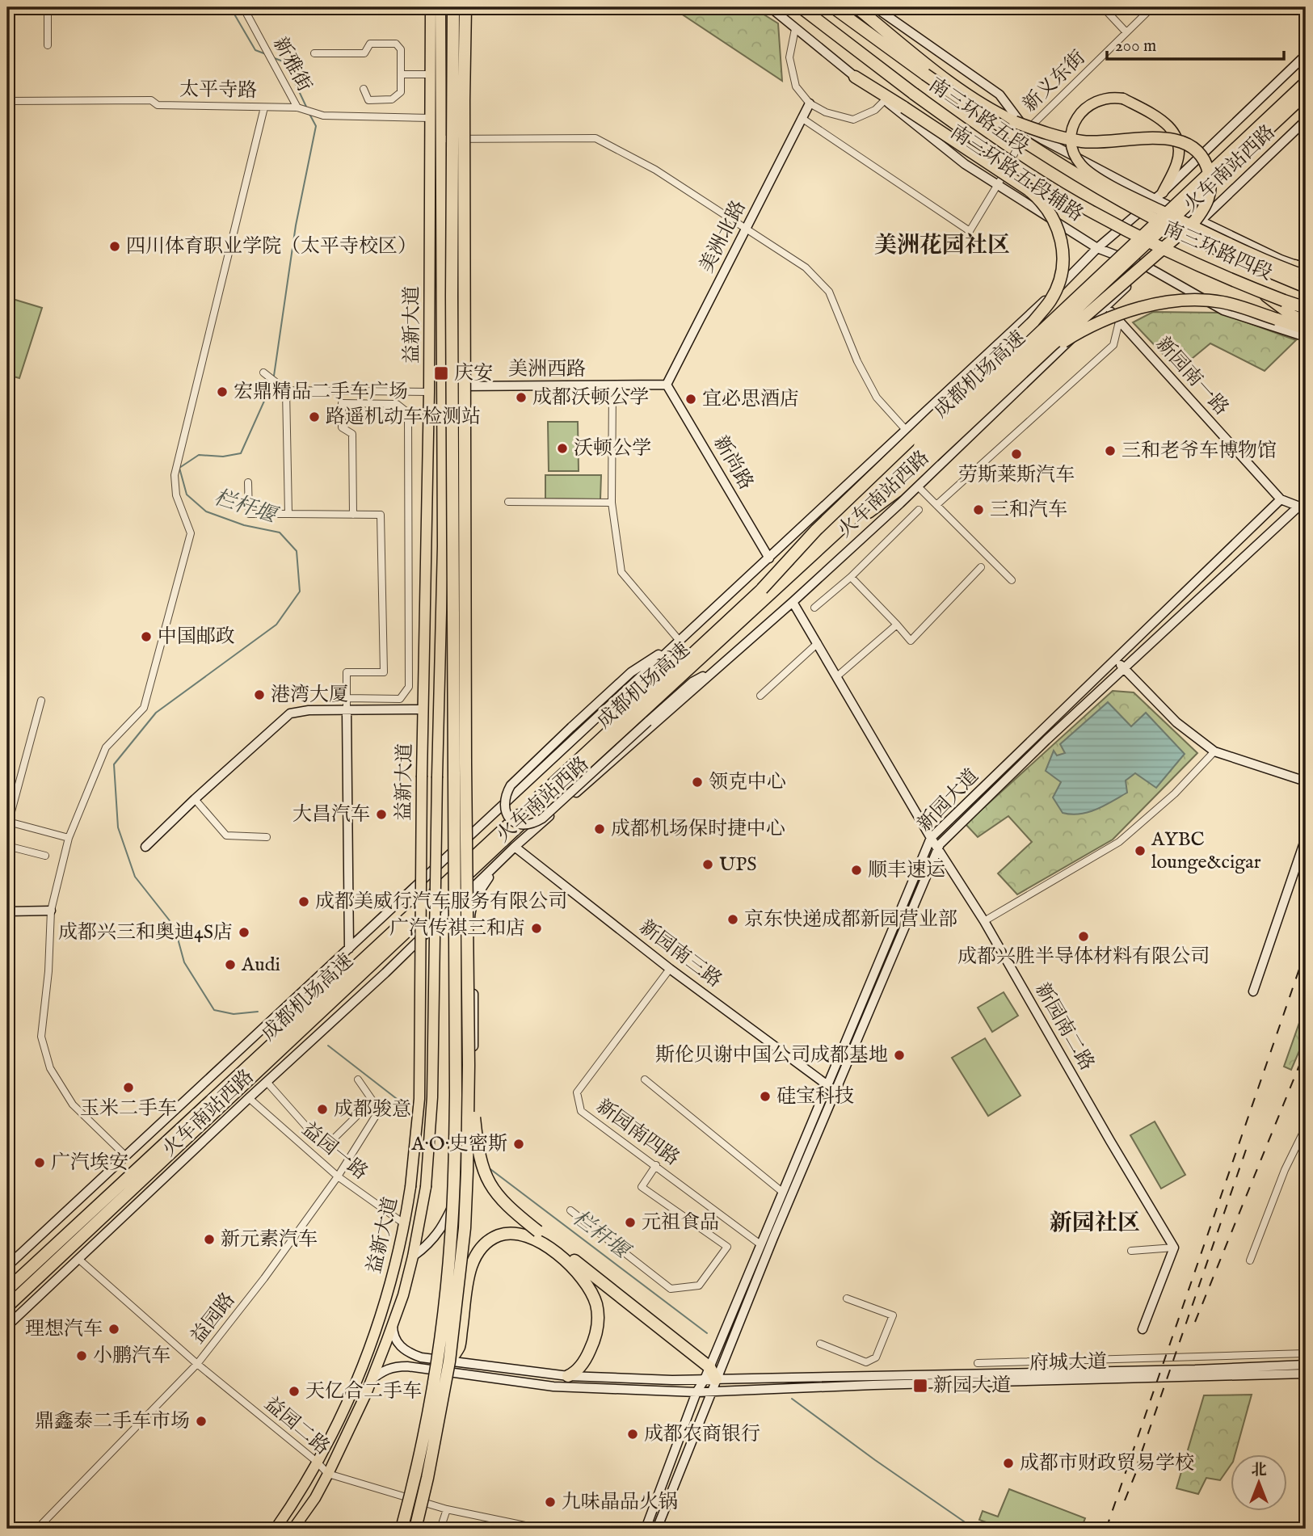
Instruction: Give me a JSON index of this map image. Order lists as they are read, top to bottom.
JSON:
{
  "streets": {
    "highway": ["南三环路五段", "南三环路四段", "成都机场高速"],
    "main road": [
      "火车南站西路",
      "南三环路五段辅路",
      "美洲北路",
      "益新大道",
      "美洲西路",
      "新园南一路",
      "新尚路",
      "新园大道",
      "新园南三路",
      "新园南二路",
      "府城大道"
    ],
    "street": [
      "新雅街",
      "新义东街",
      "太平寺路",
      "新园南四路",
      "益园一路",
      "益园路",
      "益园二路"
    ]
  },
  "crossings": [
    ["新雅街", "太平寺路"],
    ["新义东街", "南三环路五段辅路"],
    ["新义东街", "美洲北路"],
    ["太平寺路", "益新大道"],
    ["南三环路五段", "南三环路四段"],
    ["火车南站西路", "南三环路五段辅路"],
    ["火车南站西路", "新园南一路"],
    ["火车南站西路", "新尚路"],
    ["火车南站西路", "新园南三路"],
    ["火车南站西路", "新园南二路"],
    ["火车南站西路", "益园一路"],
    ["火车南站西路", "益园二路"],
    ["美洲北路", "美洲西路"],
    ["美洲北路", "新尚路"],
    ["益新大道", "美洲西路"],
    ["益新大道", "益园一路"],
    ["益新大道", "府城大道"],
    ["益新大道", "益园二路"],
    ["美洲西路", "新尚路"],
    ["新园南一路", "新园大道"],
    ["新园大道", "新园南三路"],
    ["新园大道", "新园南二路"],
    ["新园大道", "新园南四路"],
    ["新园大道", "府城大道"],
    ["新园南三路", "新园南四路"],
    ["益园一路", "益园路"],
    ["益园路", "益园二路"]
  ],
  "districts": ["美洲花园社区", "新园社区"],
  "water": ["栏杆堰"],
  "places": {
    "other": [
      "四川体育职业学院（太平寺校区）",
      "宏鼎精品二手车广场",
      "成都沃顿公学",
      "宜必思酒店",
      "路遥机动车检测站",
      "沃顿公学",
      "三和老爷车博物馆",
      "劳斯莱斯汽车",
      "三和汽车",
      "中国邮政",
      "港湾大厦",
      "领克中心",
      "大昌汽车",
      "成都机场保时捷中心",
      "AYBC lounge&cigar",
      "UPS",
      "顺丰速运",
      "成都美威行汽车服务有限公司",
      "京东快递成都新园营业部",
      "广汽传祺三和店",
      "成都兴三和奥迪4S店",
      "成都兴胜半导体材料有限公司",
      "Audi",
      "斯伦贝谢中国公司成都基地",
      "玉米二手车",
      "硅宝科技",
      "成都骏意",
      "A·O·史密斯",
      "广汽埃安",
      "元祖食品",
      "新元素汽车",
      "理想汽车",
      "小鹏汽车",
      "天亿合二手车",
      "鼎鑫泰二手车市场",
      "成都农商银行",
      "成都市财政贸易学校",
      "九味晶品火锅"
    ],
    "transit": ["庆安", "新园大道"]
  },
  "scale_bar": "200 m",
  "north": "top"
}
